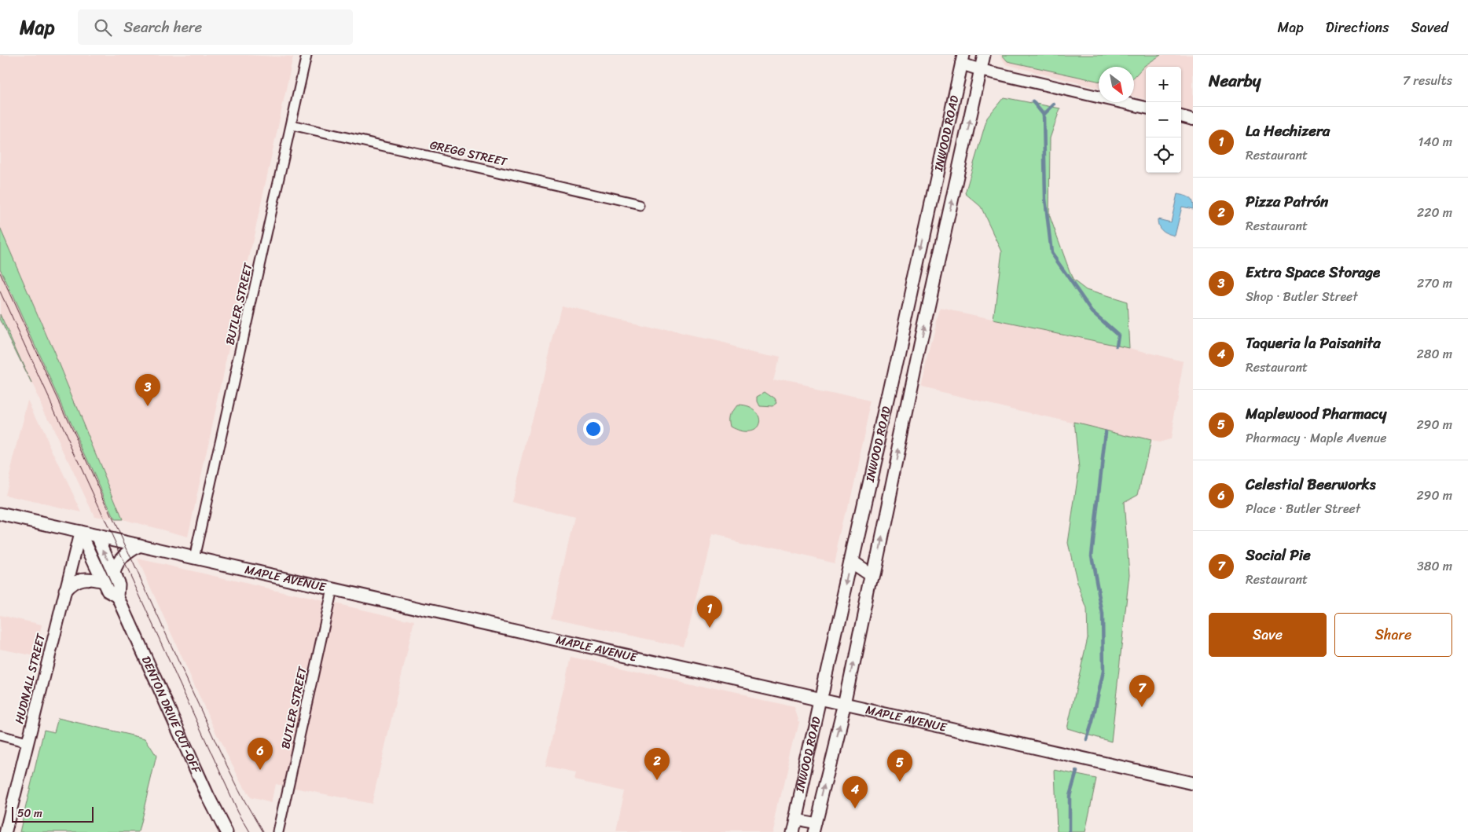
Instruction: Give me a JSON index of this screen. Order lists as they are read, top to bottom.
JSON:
{
  "streets": {
    "main road": ["INWOOD ROAD", "MAPLE AVENUE", "DENTON DRIVE CUT-OFF"],
    "street": ["GREGG STREET", "BUTLER STREET", "HUDNALL STREET"]
  },
  "crossings": [
    ["INWOOD ROAD", "MAPLE AVENUE"],
    ["GREGG STREET", "BUTLER STREET"],
    ["BUTLER STREET", "MAPLE AVENUE"],
    ["MAPLE AVENUE", "HUDNALL STREET"],
    ["MAPLE AVENUE", "DENTON DRIVE CUT-OFF"],
    ["HUDNALL STREET", "DENTON DRIVE CUT-OFF"]
  ],
  "scale_bar": "50 m",
  "north": "bottom right",
  "page": {
    "header": "Map",
    "search": "Search here",
    "nav": ["Map", "Directions", "Saved"],
    "heading": ["Nearby", "7 results"],
    "map_buttons": ["+", "−"],
    "list": [
      {
        "mark": "1",
        "name": "La Hechizera",
        "note": "Restaurant",
        "value": "140 m"
      },
      {
        "mark": "2",
        "name": "Pizza Patrón",
        "note": "Restaurant",
        "value": "220 m"
      },
      {
        "mark": "3",
        "name": "Extra Space Storage",
        "note": "Shop · Butler Street",
        "value": "270 m"
      },
      {
        "mark": "4",
        "name": "Taqueria la Paisanita",
        "note": "Restaurant",
        "value": "280 m"
      },
      {
        "mark": "5",
        "name": "Maplewood Pharmacy",
        "note": "Pharmacy · Maple Avenue",
        "value": "290 m"
      },
      {
        "mark": "6",
        "name": "Celestial Beerworks",
        "note": "Place · Butler Street",
        "value": "290 m"
      },
      {
        "mark": "7",
        "name": "Social Pie",
        "note": "Restaurant",
        "value": "380 m"
      }
    ],
    "pins": [
      "3",
      "1",
      "7",
      "6",
      "2",
      "5",
      "4"
    ],
    "buttons": ["Save", "Share"],
    "scale": "50 m"
  }
}
